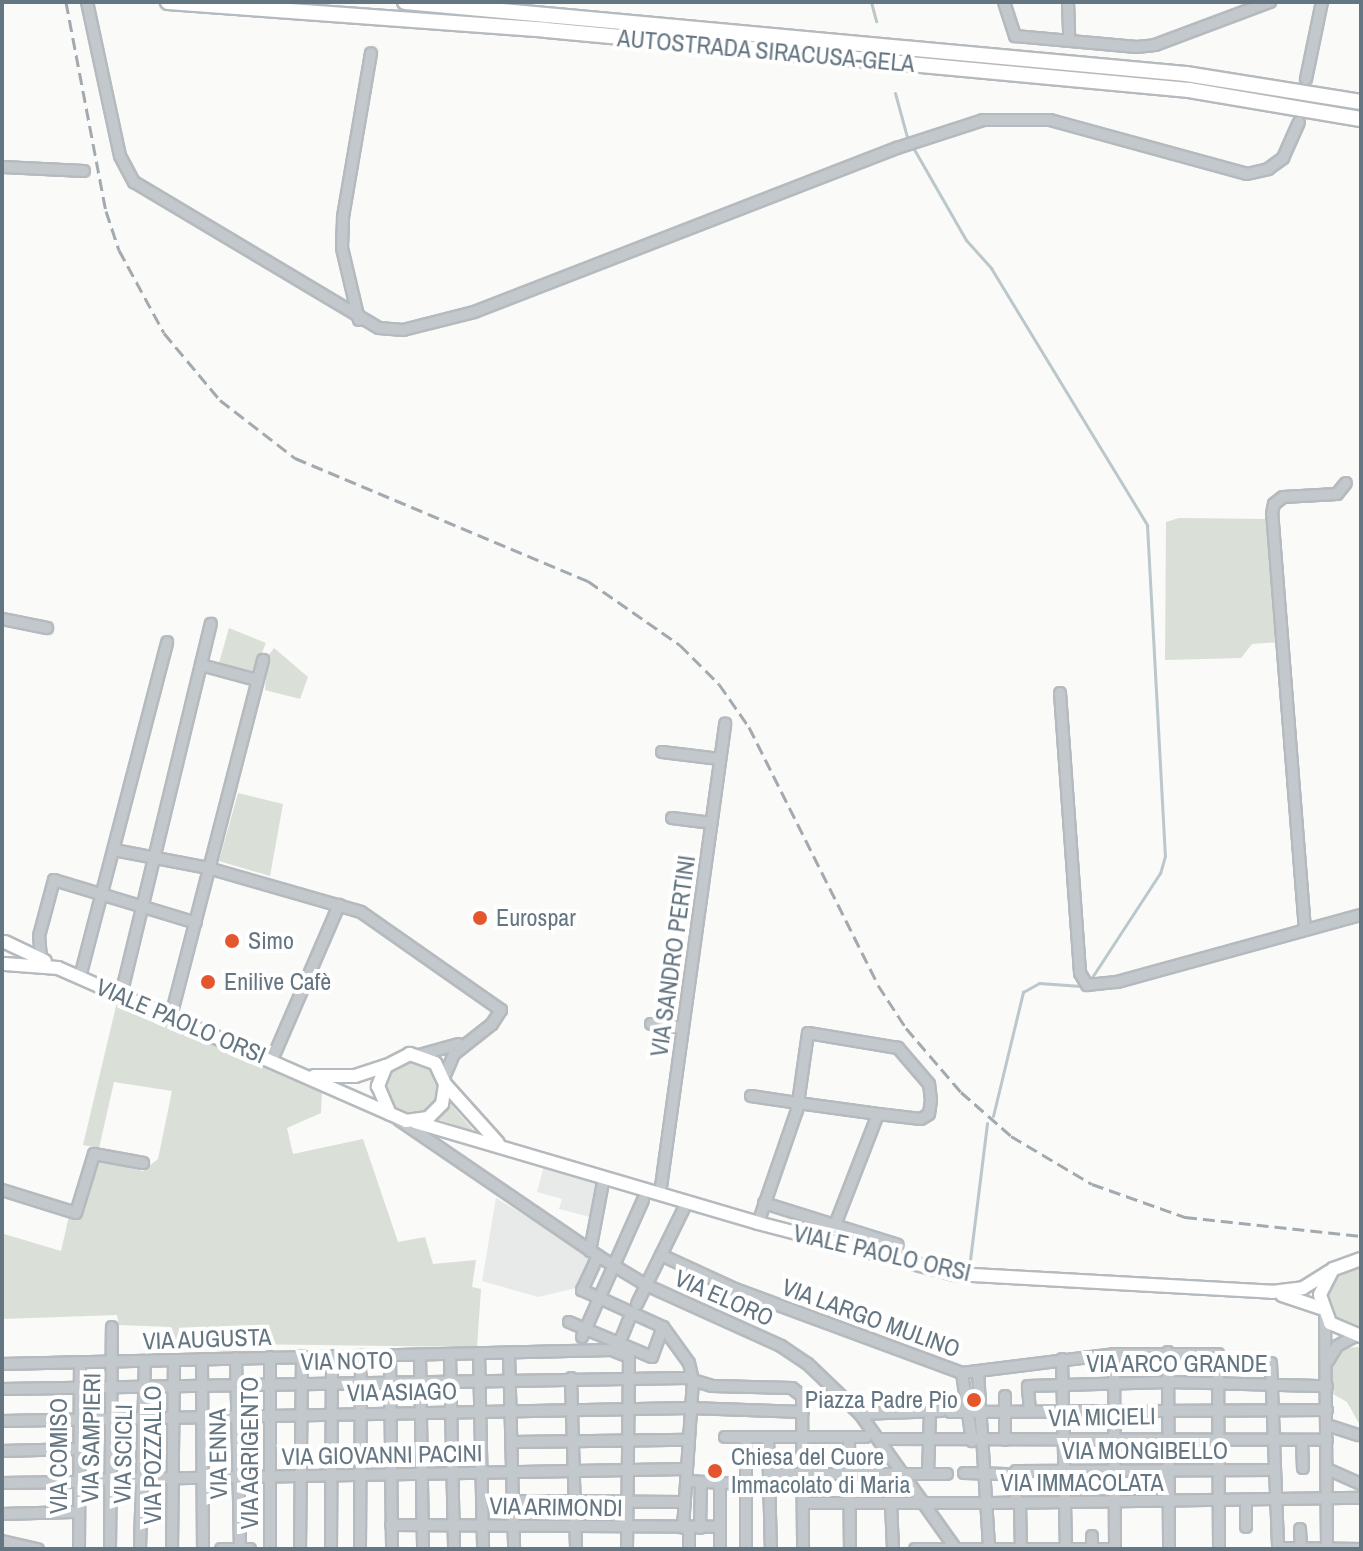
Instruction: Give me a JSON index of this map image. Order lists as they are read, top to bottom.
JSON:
{
  "streets": {
    "highway": ["AUTOSTRADA SIRACUSA-GELA"],
    "main road": ["VIALE PAOLO ORSI"],
    "street": [
      "VIA SANDRO PERTINI",
      "VIA ELORO",
      "VIA LARGO MULINO",
      "VIA AUGUSTA",
      "VIA NOTO",
      "VIA ARCO GRANDE",
      "VIA ASIAGO",
      "VIA MICIELI",
      "VIA SAMPIERI",
      "VIA MONGIBELLO",
      "VIA AGRIGENTO",
      "VIA SCICLI",
      "VIA ENNA",
      "VIA POZZALLO",
      "VIA GIOVANNI PACINI",
      "VIA COMISO",
      "VIA IMMACOLATA",
      "VIA ARIMONDI"
    ]
  },
  "crossings": [
    ["VIA SANDRO PERTINI", "VIALE PAOLO ORSI"],
    ["VIA SANDRO PERTINI", "VIA ELORO"],
    ["VIALE PAOLO ORSI", "VIA ELORO"],
    ["VIA ELORO", "VIA MICIELI"],
    ["VIA ELORO", "VIA IMMACOLATA"],
    ["VIA LARGO MULINO", "VIA ARCO GRANDE"],
    ["VIA AUGUSTA", "VIA NOTO"],
    ["VIA AUGUSTA", "VIA SAMPIERI"],
    ["VIA AUGUSTA", "VIA AGRIGENTO"],
    ["VIA AUGUSTA", "VIA SCICLI"],
    ["VIA AUGUSTA", "VIA ENNA"],
    ["VIA AUGUSTA", "VIA POZZALLO"],
    ["VIA AUGUSTA", "VIA COMISO"],
    ["VIA NOTO", "VIA ASIAGO"],
    ["VIA NOTO", "VIA SAMPIERI"],
    ["VIA NOTO", "VIA AGRIGENTO"],
    ["VIA NOTO", "VIA SCICLI"],
    ["VIA NOTO", "VIA ENNA"],
    ["VIA NOTO", "VIA POZZALLO"],
    ["VIA NOTO", "VIA COMISO"],
    ["VIA ASIAGO", "VIA SAMPIERI"],
    ["VIA ASIAGO", "VIA AGRIGENTO"],
    ["VIA ASIAGO", "VIA SCICLI"],
    ["VIA ASIAGO", "VIA ENNA"],
    ["VIA ASIAGO", "VIA POZZALLO"],
    ["VIA ASIAGO", "VIA COMISO"],
    ["VIA SAMPIERI", "VIA GIOVANNI PACINI"],
    ["VIA AGRIGENTO", "VIA GIOVANNI PACINI"],
    ["VIA SCICLI", "VIA GIOVANNI PACINI"],
    ["VIA ENNA", "VIA GIOVANNI PACINI"],
    ["VIA POZZALLO", "VIA GIOVANNI PACINI"],
    ["VIA GIOVANNI PACINI", "VIA COMISO"]
  ],
  "places": [
    "Eurospar",
    "Simo",
    "Enilive Cafè",
    "Piazza Padre Pio",
    "Chiesa del Cuore Immacolato di Maria"
  ]
}
